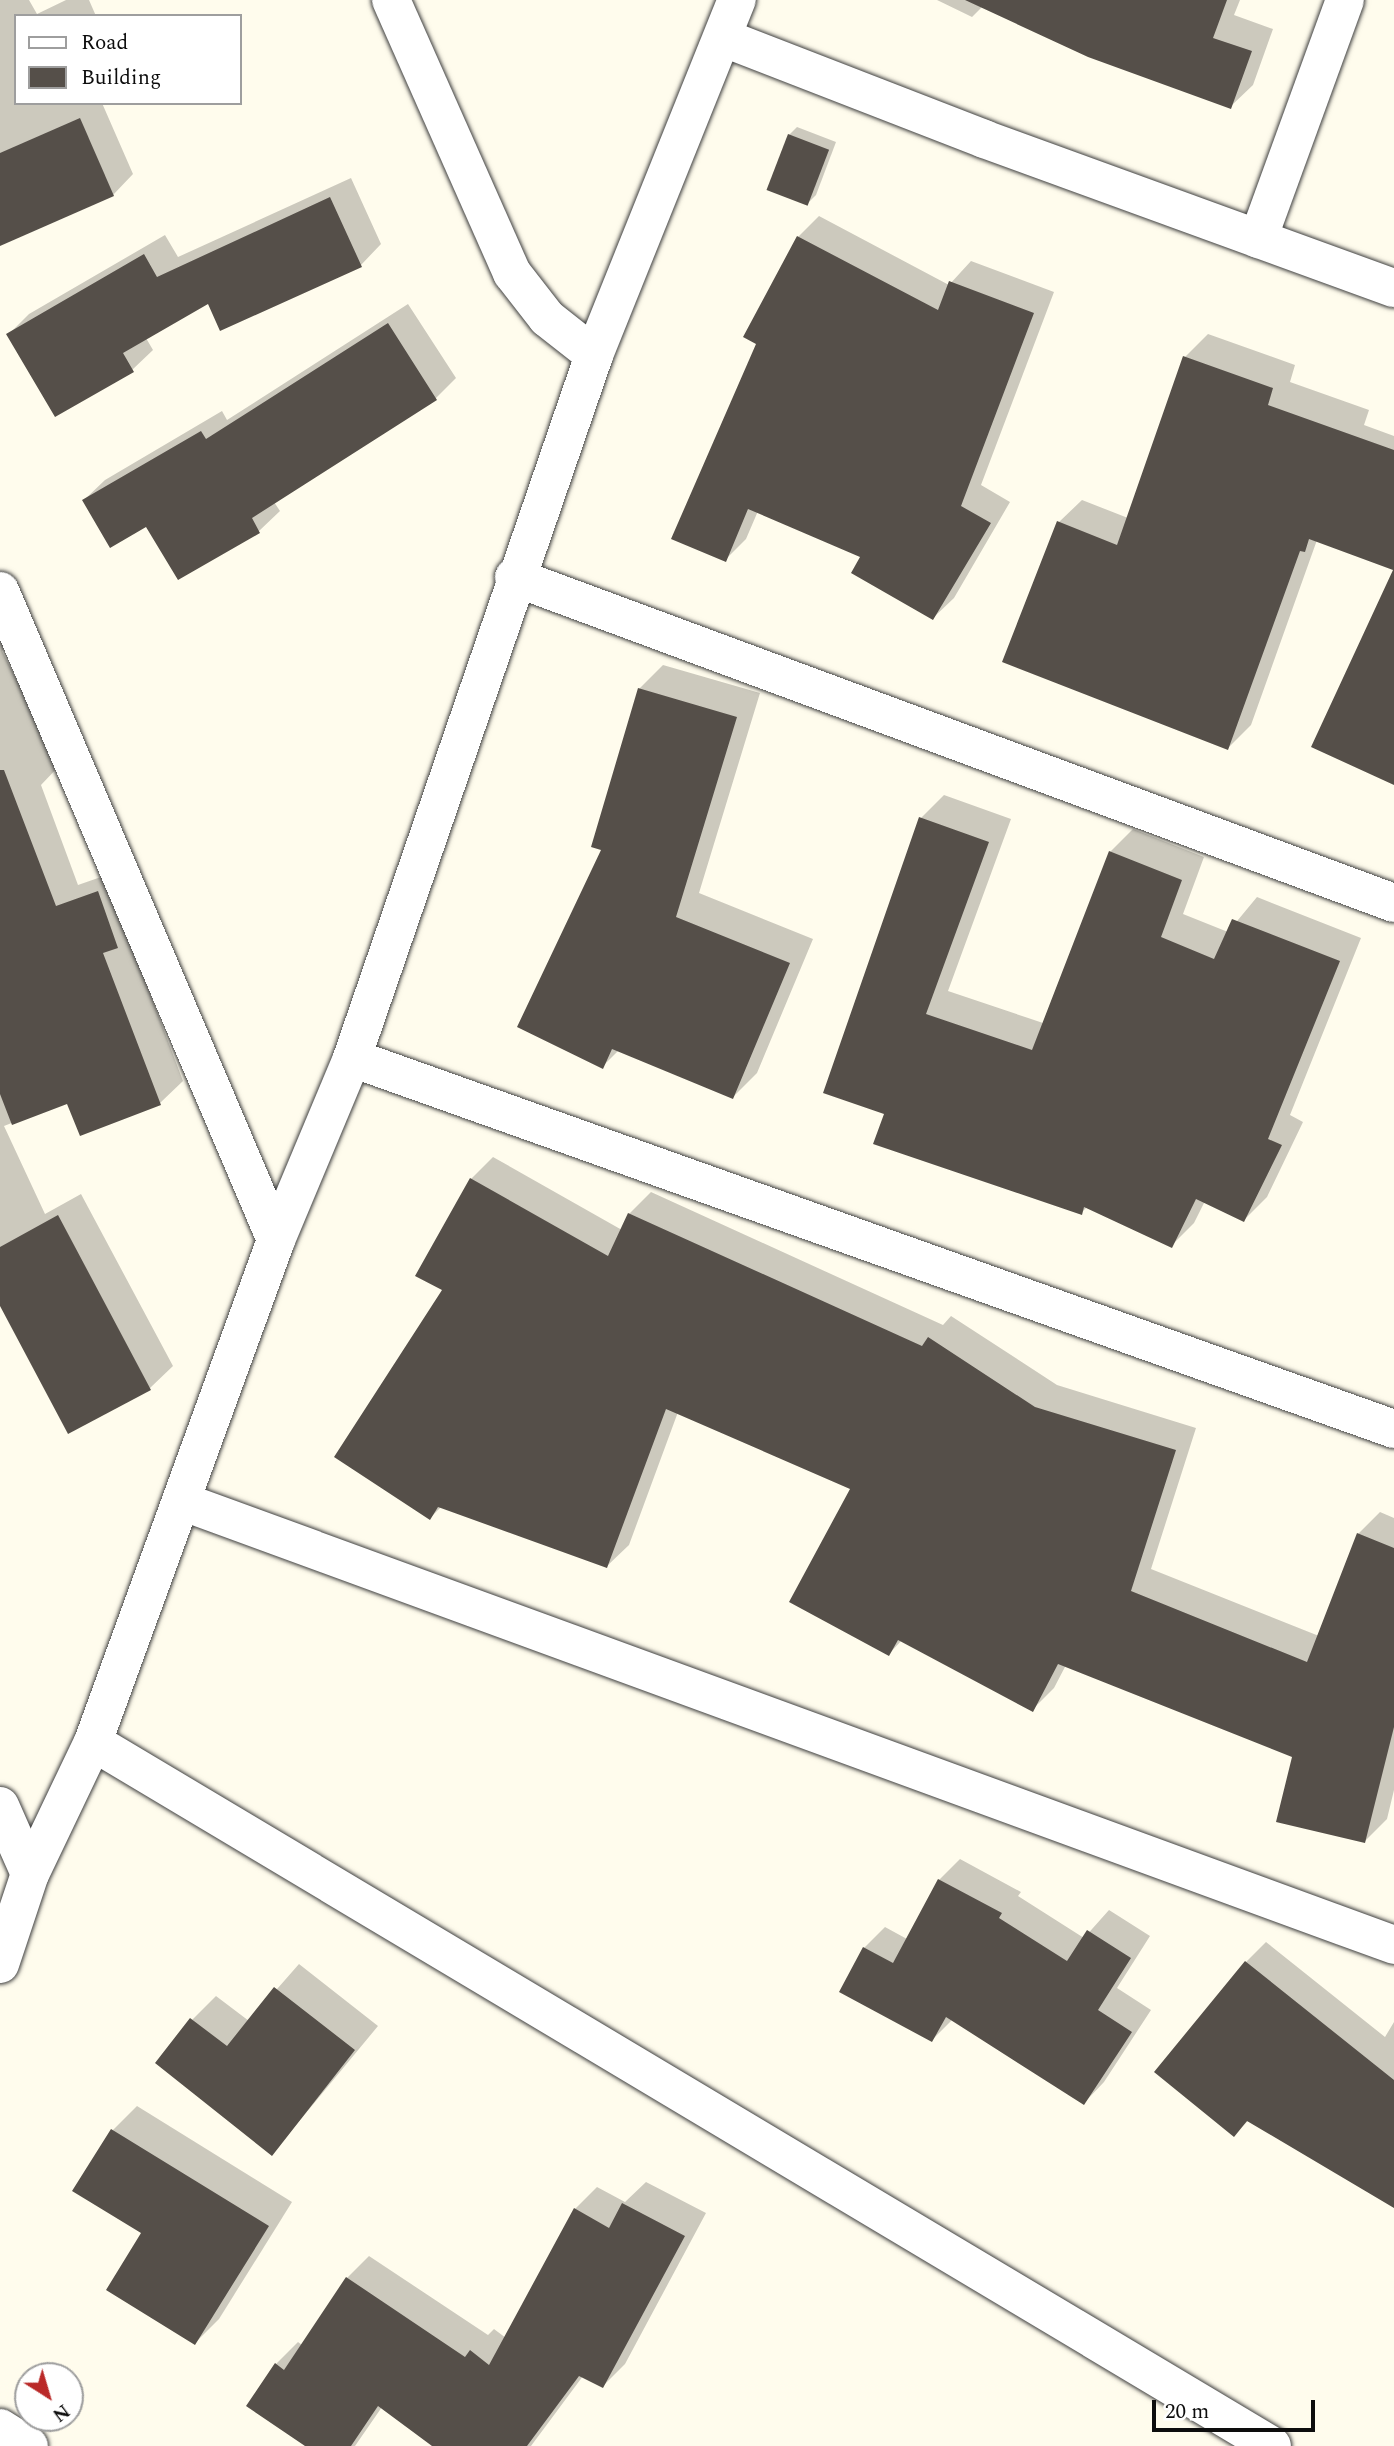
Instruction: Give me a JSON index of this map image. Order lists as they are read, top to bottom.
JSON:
{
  "legend": ["Road", "Building"],
  "scale_bar": "20 m",
  "north": "bottom right"
}
